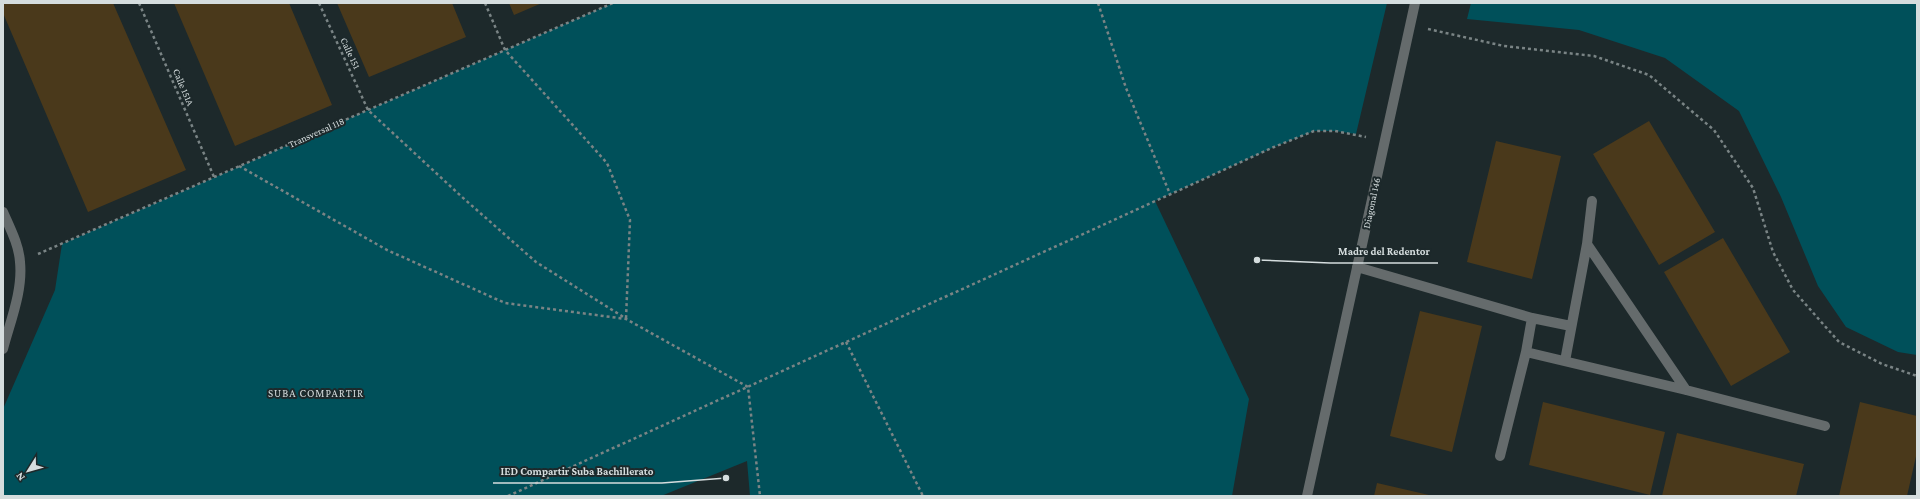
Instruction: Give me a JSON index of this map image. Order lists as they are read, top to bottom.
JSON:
{
  "streets": {
    "street": ["Diagonal 146"],
    "path": ["Calle 151", "Calle 151A", "Transversal 118"]
  },
  "crossings": [
    ["Calle 151", "Transversal 118"],
    ["Calle 151A", "Transversal 118"]
  ],
  "districts": ["SUBA COMPARTIR"],
  "places": ["Madre del Redentor", "IED Compartir Suba Bachillerato"],
  "north": "bottom left"
}
